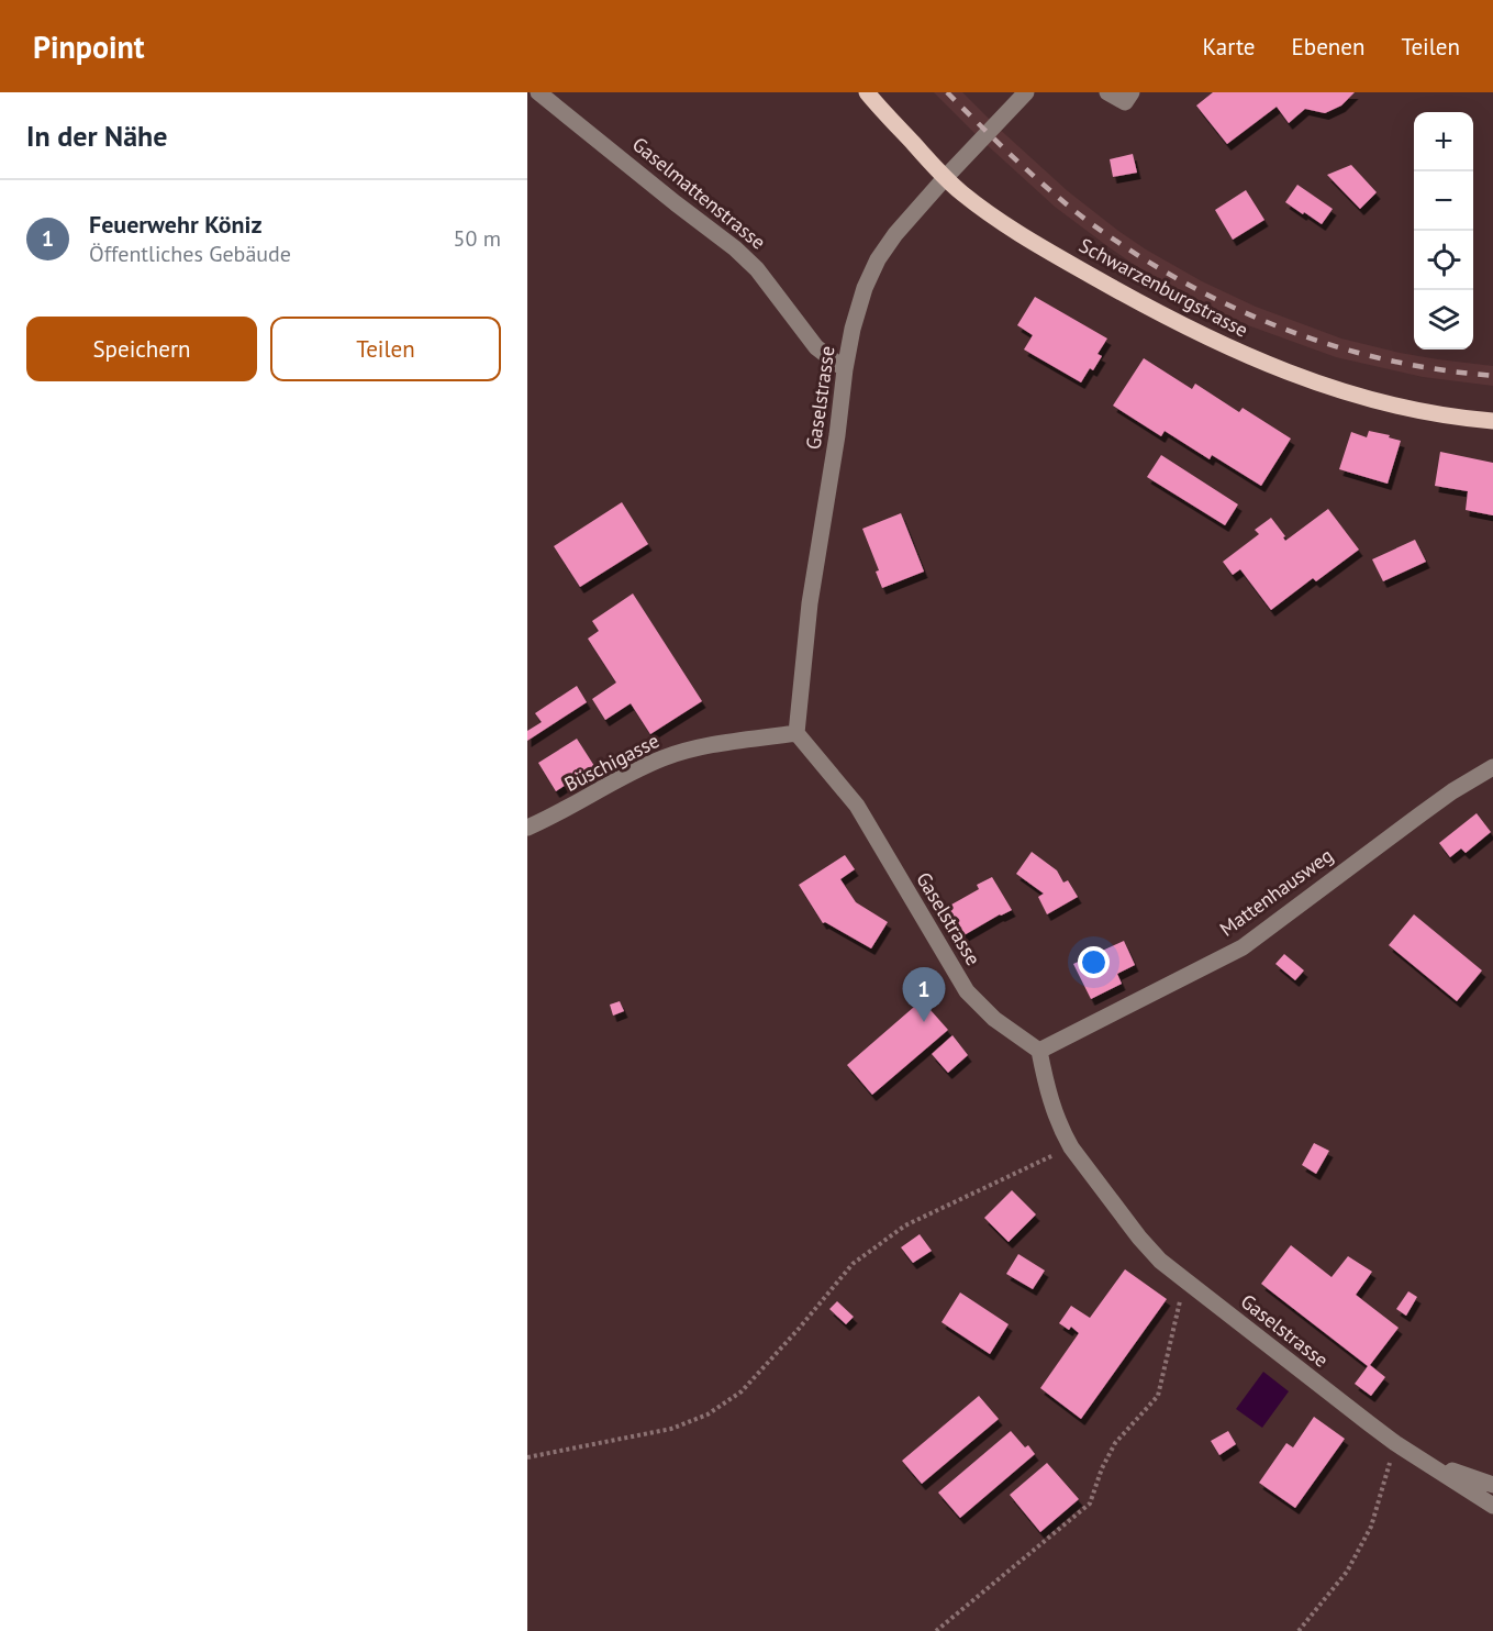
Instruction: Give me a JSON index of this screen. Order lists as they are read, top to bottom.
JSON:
{
  "streets": {
    "main road": ["Schwarzenburgstrasse"],
    "street": [
      "Gaselmattenstrasse",
      "Gaselstrasse",
      "Büschigasse",
      "Mattenhausweg"
    ]
  },
  "crossings": [
    ["Gaselmattenstrasse", "Gaselstrasse"],
    ["Schwarzenburgstrasse", "Gaselstrasse"],
    ["Gaselstrasse", "Büschigasse"],
    ["Gaselstrasse", "Mattenhausweg"]
  ],
  "page": {
    "header": "Pinpoint",
    "nav": ["Karte", "Ebenen", "Teilen"],
    "heading": "In der Nähe",
    "map_buttons": ["+", "−"],
    "list": [
      {
        "mark": "1",
        "name": "Feuerwehr Köniz",
        "note": "Öffentliches Gebäude",
        "value": "50 m"
      }
    ],
    "buttons": ["Speichern", "Teilen"],
    "pins": "1"
  }
}
